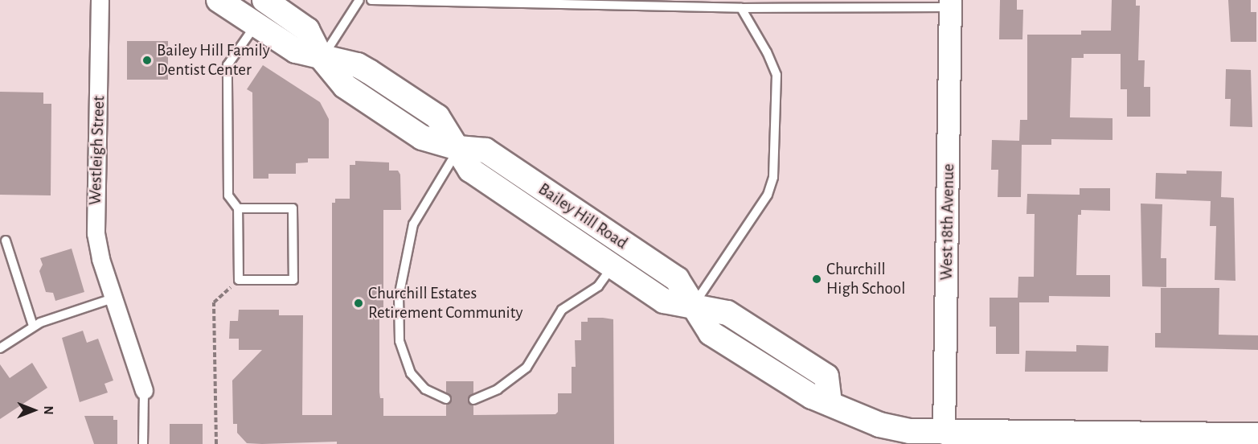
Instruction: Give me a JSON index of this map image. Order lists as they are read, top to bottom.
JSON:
{
  "streets": {
    "main road": ["Bailey Hill Road"],
    "street": ["Westleigh Street", "West 18th Avenue"]
  },
  "crossings": [
    ["Bailey Hill Road", "West 18th Avenue"]
  ],
  "places": ["Bailey Hill Family Dentist Center", "Churchill High School", "Churchill Estates Retirement Community"],
  "north": "right"
}
